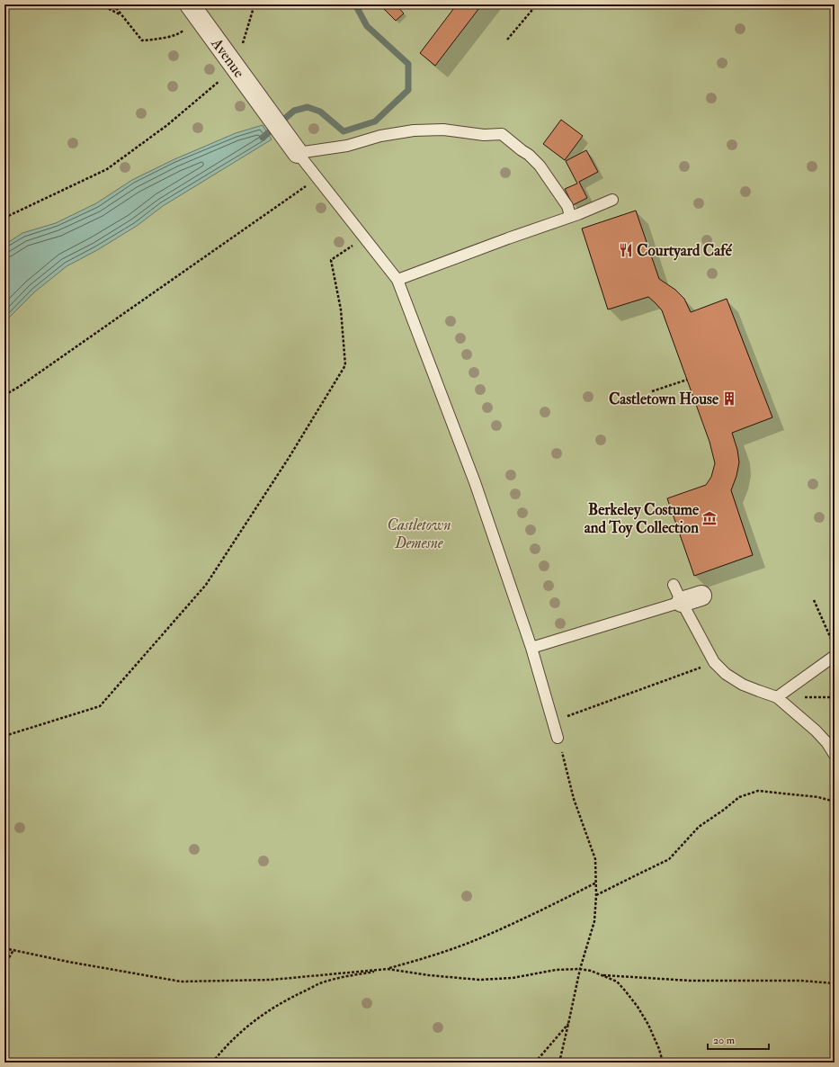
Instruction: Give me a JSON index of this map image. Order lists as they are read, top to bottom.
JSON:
{
  "streets": {
    "street": ["Avenue"]
  },
  "parks": ["Castletown Demesne"],
  "places": {
    "restaurant": ["Courtyard Café"],
    "building": ["Castletown House"],
    "museum": ["Berkeley Costume and Toy Collection"]
  },
  "scale_bar": "20 m"
}
